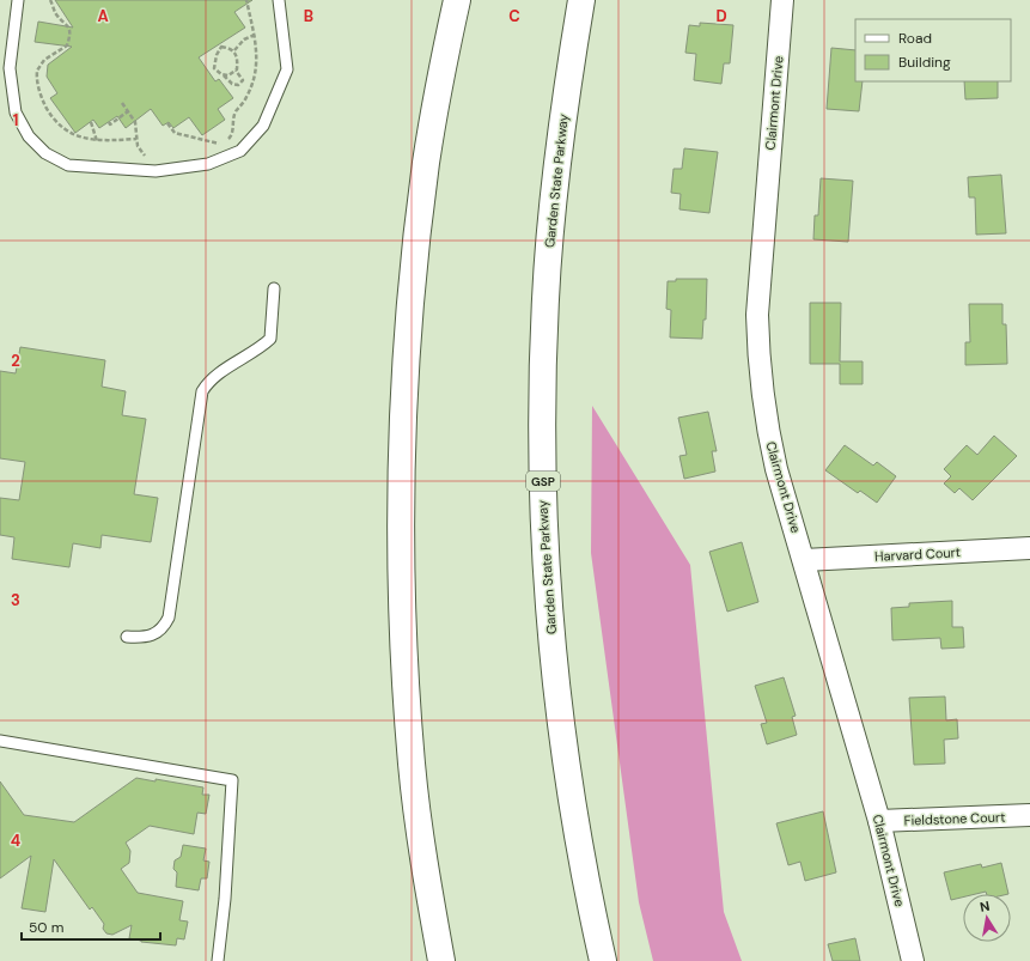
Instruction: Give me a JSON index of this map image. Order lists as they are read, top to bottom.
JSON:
{
  "streets": {
    "highway": ["Garden State Parkway", "GSP"],
    "street": ["Clairmont Drive", "Harvard Court", "Fieldstone Court"]
  },
  "crossings": [
    ["Clairmont Drive", "Harvard Court"],
    ["Clairmont Drive", "Fieldstone Court"]
  ],
  "legend": ["Road", "Building"],
  "scale_bar": "50 m",
  "north": "top",
  "grid": {
    "columns": [
      "A",
      "B",
      "C",
      "D"
    ],
    "rows": [
      "1",
      "2",
      "3",
      "4"
    ]
  }
}
